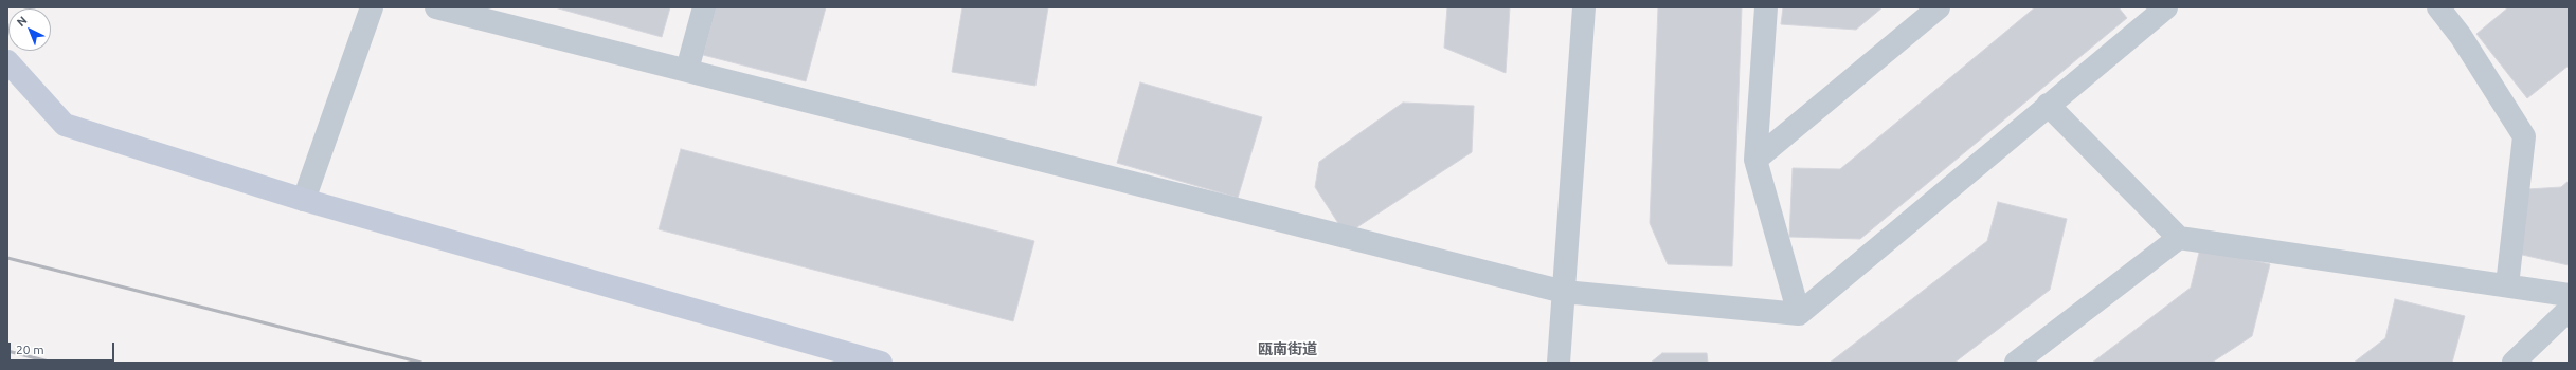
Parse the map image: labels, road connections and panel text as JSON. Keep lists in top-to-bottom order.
{
  "districts": ["瓯南街道"],
  "scale_bar": "20 m",
  "north": "top left"
}
